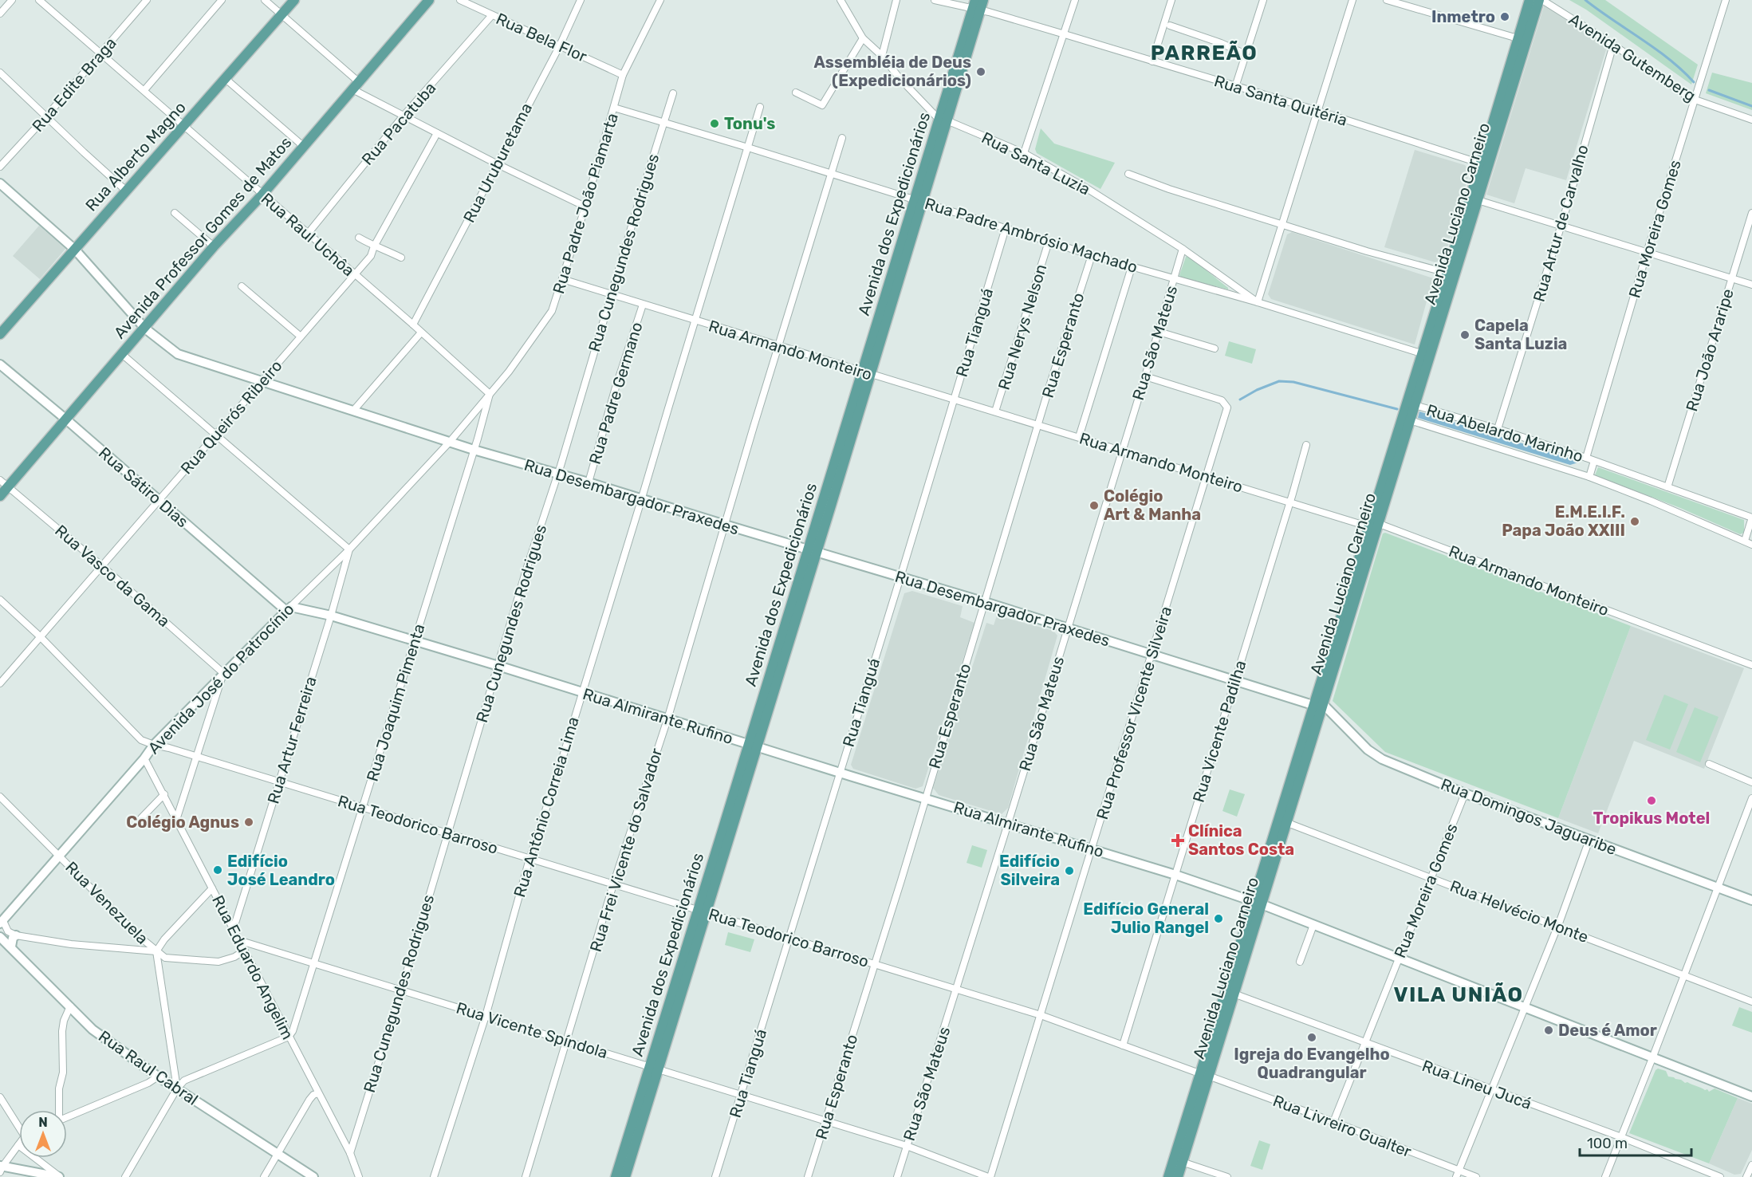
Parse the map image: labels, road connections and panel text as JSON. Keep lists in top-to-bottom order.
{
  "streets": {
    "main road": [
      "Rua Alberto Magno",
      "Avenida dos Expedicionários",
      "Avenida Luciano Carneiro",
      "Avenida Professor Gomes de Matos"
    ],
    "street": [
      "Rua Bela Flor",
      "Avenida Gutemberg",
      "Rua Edite Braga",
      "Rua Santa Quitéria",
      "Rua Pacatuba",
      "Rua Uruburetama",
      "Rua Santa Luzia",
      "Rua Padre João Piamarta",
      "Rua Artur de Carvalho",
      "Rua Moreira Gomes",
      "Rua Raul Uchôa",
      "Rua Padre Ambrósio Machado",
      "Rua Cunegundes Rodrigues",
      "Rua Nerys Nelson",
      "Rua Tianguá",
      "Rua São Mateus",
      "Rua Esperanto",
      "Rua Armando Monteiro",
      "Rua João Araripe",
      "Rua Padre Germano",
      "Rua Queirós Ribeiro",
      "Rua Abelardo Marinho",
      "Rua Sátiro Dias",
      "Rua Desembargador Praxedes",
      "Rua Vasco da Gama",
      "Avenida José do Patrocínio",
      "Rua Joaquim Pimenta",
      "Rua Professor Vicente Silveira",
      "Rua Almirante Rufino",
      "Rua Vicente Padilha",
      "Rua Artur Ferreira",
      "Rua Antônio Correia Lima",
      "Rua Domingos Jaguaribe",
      "Rua Teodorico Barroso",
      "Rua Frei Vicente do Salvador",
      "Rua Venezuela",
      "Rua Helvécio Monte",
      "Rua Eduardo Angelim",
      "Rua Vicente Spíndola",
      "Rua Raul Cabral",
      "Rua Lineu Jucá",
      "Rua Livreiro Gualter"
    ]
  },
  "crossings": [
    ["Rua Bela Flor", "Rua Pacatuba"],
    ["Rua Bela Flor", "Rua Uruburetama"],
    ["Rua Bela Flor", "Rua Padre João Piamarta"],
    ["Avenida Gutemberg", "Avenida Luciano Carneiro"],
    ["Avenida Gutemberg", "Rua Artur de Carvalho"],
    ["Avenida Gutemberg", "Rua Moreira Gomes"],
    ["Rua Edite Braga", "Rua Raul Uchôa"],
    ["Rua Santa Quitéria", "Avenida dos Expedicionários"],
    ["Rua Santa Quitéria", "Avenida Luciano Carneiro"],
    ["Rua Pacatuba", "Rua Raul Uchôa"],
    ["Rua Alberto Magno", "Rua Raul Uchôa"],
    ["Rua Alberto Magno", "Rua Desembargador Praxedes"],
    ["Rua Uruburetama", "Rua Raul Uchôa"],
    ["Rua Santa Luzia", "Avenida dos Expedicionários"],
    ["Rua Santa Luzia", "Rua Padre Ambrósio Machado"],
    ["Rua Santa Luzia", "Rua São Mateus"],
    ["Rua Padre João Piamarta", "Rua Raul Uchôa"],
    ["Rua Padre João Piamarta", "Rua Padre Ambrósio Machado"],
    ["Rua Padre João Piamarta", "Rua Armando Monteiro"],
    ["Rua Padre João Piamarta", "Rua Desembargador Praxedes"],
    ["Rua Padre João Piamarta", "Avenida José do Patrocínio"],
    ["Rua Padre João Piamarta", "Rua Joaquim Pimenta"],
    ["Avenida dos Expedicionários", "Rua Padre Ambrósio Machado"],
    ["Avenida dos Expedicionários", "Rua Armando Monteiro"],
    ["Avenida dos Expedicionários", "Rua Desembargador Praxedes"],
    ["Avenida dos Expedicionários", "Rua Almirante Rufino"],
    ["Avenida dos Expedicionários", "Rua Teodorico Barroso"],
    ["Avenida dos Expedicionários", "Rua Vicente Spíndola"],
    ["Avenida Luciano Carneiro", "Rua Padre Ambrósio Machado"],
    ["Avenida Luciano Carneiro", "Rua Armando Monteiro"],
    ["Avenida Luciano Carneiro", "Rua Abelardo Marinho"],
    ["Avenida Luciano Carneiro", "Rua Desembargador Praxedes"],
    ["Avenida Luciano Carneiro", "Rua Almirante Rufino"],
    ["Avenida Luciano Carneiro", "Rua Domingos Jaguaribe"],
    ["Avenida Luciano Carneiro", "Rua Teodorico Barroso"],
    ["Avenida Luciano Carneiro", "Rua Helvécio Monte"],
    ["Avenida Luciano Carneiro", "Rua Lineu Jucá"],
    ["Avenida Luciano Carneiro", "Rua Livreiro Gualter"],
    ["Rua Artur de Carvalho", "Rua Abelardo Marinho"],
    ["Rua Moreira Gomes", "Rua Abelardo Marinho"],
    ["Rua Moreira Gomes", "Rua Almirante Rufino"],
    ["Rua Moreira Gomes", "Rua Domingos Jaguaribe"],
    ["Rua Moreira Gomes", "Rua Helvécio Monte"],
    ["Rua Moreira Gomes", "Rua Lineu Jucá"],
    ["Rua Moreira Gomes", "Rua Livreiro Gualter"],
    ["Rua Raul Uchôa", "Avenida Professor Gomes de Matos"],
    ["Rua Raul Uchôa", "Rua Queirós Ribeiro"],
    ["Rua Padre Ambrósio Machado", "Rua Cunegundes Rodrigues"],
    ["Rua Padre Ambrósio Machado", "Rua Nerys Nelson"],
    ["Rua Padre Ambrósio Machado", "Rua Tianguá"],
    ["Rua Padre Ambrósio Machado", "Rua São Mateus"],
    ["Rua Padre Ambrósio Machado", "Rua Esperanto"],
    ["Rua Padre Ambrósio Machado", "Rua Antônio Correia Lima"],
    ["Rua Padre Ambrósio Machado", "Rua Frei Vicente do Salvador"],
    ["Avenida Professor Gomes de Matos", "Rua Sátiro Dias"],
    ["Avenida Professor Gomes de Matos", "Rua Desembargador Praxedes"],
    ["Avenida Professor Gomes de Matos", "Rua Vasco da Gama"],
    ["Rua Cunegundes Rodrigues", "Rua Armando Monteiro"],
    ["Rua Cunegundes Rodrigues", "Rua Desembargador Praxedes"],
    ["Rua Cunegundes Rodrigues", "Rua Almirante Rufino"],
    ["Rua Cunegundes Rodrigues", "Rua Teodorico Barroso"],
    ["Rua Cunegundes Rodrigues", "Rua Eduardo Angelim"],
    ["Rua Cunegundes Rodrigues", "Rua Vicente Spíndola"],
    ["Rua Nerys Nelson", "Rua Armando Monteiro"],
    ["Rua Tianguá", "Rua Armando Monteiro"],
    ["Rua Tianguá", "Rua Desembargador Praxedes"],
    ["Rua Tianguá", "Rua Almirante Rufino"],
    ["Rua Tianguá", "Rua Teodorico Barroso"],
    ["Rua Tianguá", "Rua Vicente Spíndola"],
    ["Rua São Mateus", "Rua Armando Monteiro"],
    ["Rua São Mateus", "Rua Desembargador Praxedes"],
    ["Rua São Mateus", "Rua Professor Vicente Silveira"],
    ["Rua São Mateus", "Rua Almirante Rufino"],
    ["Rua São Mateus", "Rua Teodorico Barroso"],
    ["Rua São Mateus", "Rua Vicente Spíndola"],
    ["Rua Esperanto", "Rua Armando Monteiro"],
    ["Rua Esperanto", "Rua Desembargador Praxedes"],
    ["Rua Esperanto", "Rua Almirante Rufino"],
    ["Rua Esperanto", "Rua Teodorico Barroso"],
    ["Rua Esperanto", "Rua Vicente Spíndola"],
    ["Rua Armando Monteiro", "Rua Padre Germano"],
    ["Rua Armando Monteiro", "Rua Professor Vicente Silveira"],
    ["Rua Armando Monteiro", "Rua Vicente Padilha"],
    ["Rua Armando Monteiro", "Rua Antônio Correia Lima"],
    ["Rua Armando Monteiro", "Rua Frei Vicente do Salvador"],
    ["Rua João Araripe", "Rua Abelardo Marinho"],
    ["Rua Padre Germano", "Rua Desembargador Praxedes"],
    ["Rua Queirós Ribeiro", "Rua Sátiro Dias"],
    ["Rua Queirós Ribeiro", "Rua Desembargador Praxedes"],
    ["Rua Queirós Ribeiro", "Rua Vasco da Gama"],
    ["Rua Sátiro Dias", "Avenida José do Patrocínio"],
    ["Rua Sátiro Dias", "Rua Almirante Rufino"],
    ["Rua Desembargador Praxedes", "Avenida José do Patrocínio"],
    ["Rua Desembargador Praxedes", "Rua Joaquim Pimenta"],
    ["Rua Desembargador Praxedes", "Rua Professor Vicente Silveira"],
    ["Rua Desembargador Praxedes", "Rua Vicente Padilha"],
    ["Rua Desembargador Praxedes", "Rua Antônio Correia Lima"],
    ["Rua Desembargador Praxedes", "Rua Domingos Jaguaribe"],
    ["Rua Desembargador Praxedes", "Rua Frei Vicente do Salvador"],
    ["Rua Vasco da Gama", "Avenida José do Patrocínio"],
    ["Avenida José do Patrocínio", "Rua Almirante Rufino"],
    ["Avenida José do Patrocínio", "Rua Artur Ferreira"],
    ["Avenida José do Patrocínio", "Rua Teodorico Barroso"],
    ["Avenida José do Patrocínio", "Rua Venezuela"],
    ["Avenida José do Patrocínio", "Rua Eduardo Angelim"],
    ["Rua Joaquim Pimenta", "Rua Almirante Rufino"],
    ["Rua Joaquim Pimenta", "Rua Teodorico Barroso"],
    ["Rua Joaquim Pimenta", "Rua Eduardo Angelim"],
    ["Rua Joaquim Pimenta", "Rua Vicente Spíndola"],
    ["Rua Professor Vicente Silveira", "Rua Almirante Rufino"],
    ["Rua Professor Vicente Silveira", "Rua Teodorico Barroso"],
    ["Rua Professor Vicente Silveira", "Rua Vicente Spíndola"],
    ["Rua Almirante Rufino", "Rua Vicente Padilha"],
    ["Rua Almirante Rufino", "Rua Artur Ferreira"],
    ["Rua Almirante Rufino", "Rua Antônio Correia Lima"],
    ["Rua Almirante Rufino", "Rua Frei Vicente do Salvador"],
    ["Rua Vicente Padilha", "Rua Teodorico Barroso"],
    ["Rua Artur Ferreira", "Rua Teodorico Barroso"],
    ["Rua Artur Ferreira", "Rua Eduardo Angelim"],
    ["Rua Antônio Correia Lima", "Rua Teodorico Barroso"],
    ["Rua Antônio Correia Lima", "Rua Vicente Spíndola"],
    ["Rua Teodorico Barroso", "Rua Frei Vicente do Salvador"],
    ["Rua Teodorico Barroso", "Rua Livreiro Gualter"],
    ["Rua Frei Vicente do Salvador", "Rua Vicente Spíndola"],
    ["Rua Venezuela", "Rua Raul Cabral"],
    ["Rua Eduardo Angelim", "Rua Vicente Spíndola"]
  ],
  "districts": ["PARREÃO", "VILA UNIÃO"],
  "places": {
    "other": [
      "Inmetro",
      "Assembléia de Deus (Expedicionários)",
      "Tonu's",
      "Capela Santa Luzia",
      "Colégio Art & Manha",
      "E.M.E.I.F. Papa João XXIII",
      "Tropikus Motel",
      "Colégio Agnus",
      "Edifício José Leandro",
      "Edifício Silveira",
      "Edifício General Julio Rangel",
      "Deus é Amor",
      "Igreja do Evangelho Quadrangular"
    ],
    "health": ["Clínica Santos Costa"]
  },
  "scale_bar": "100 m",
  "north": "top"
}
